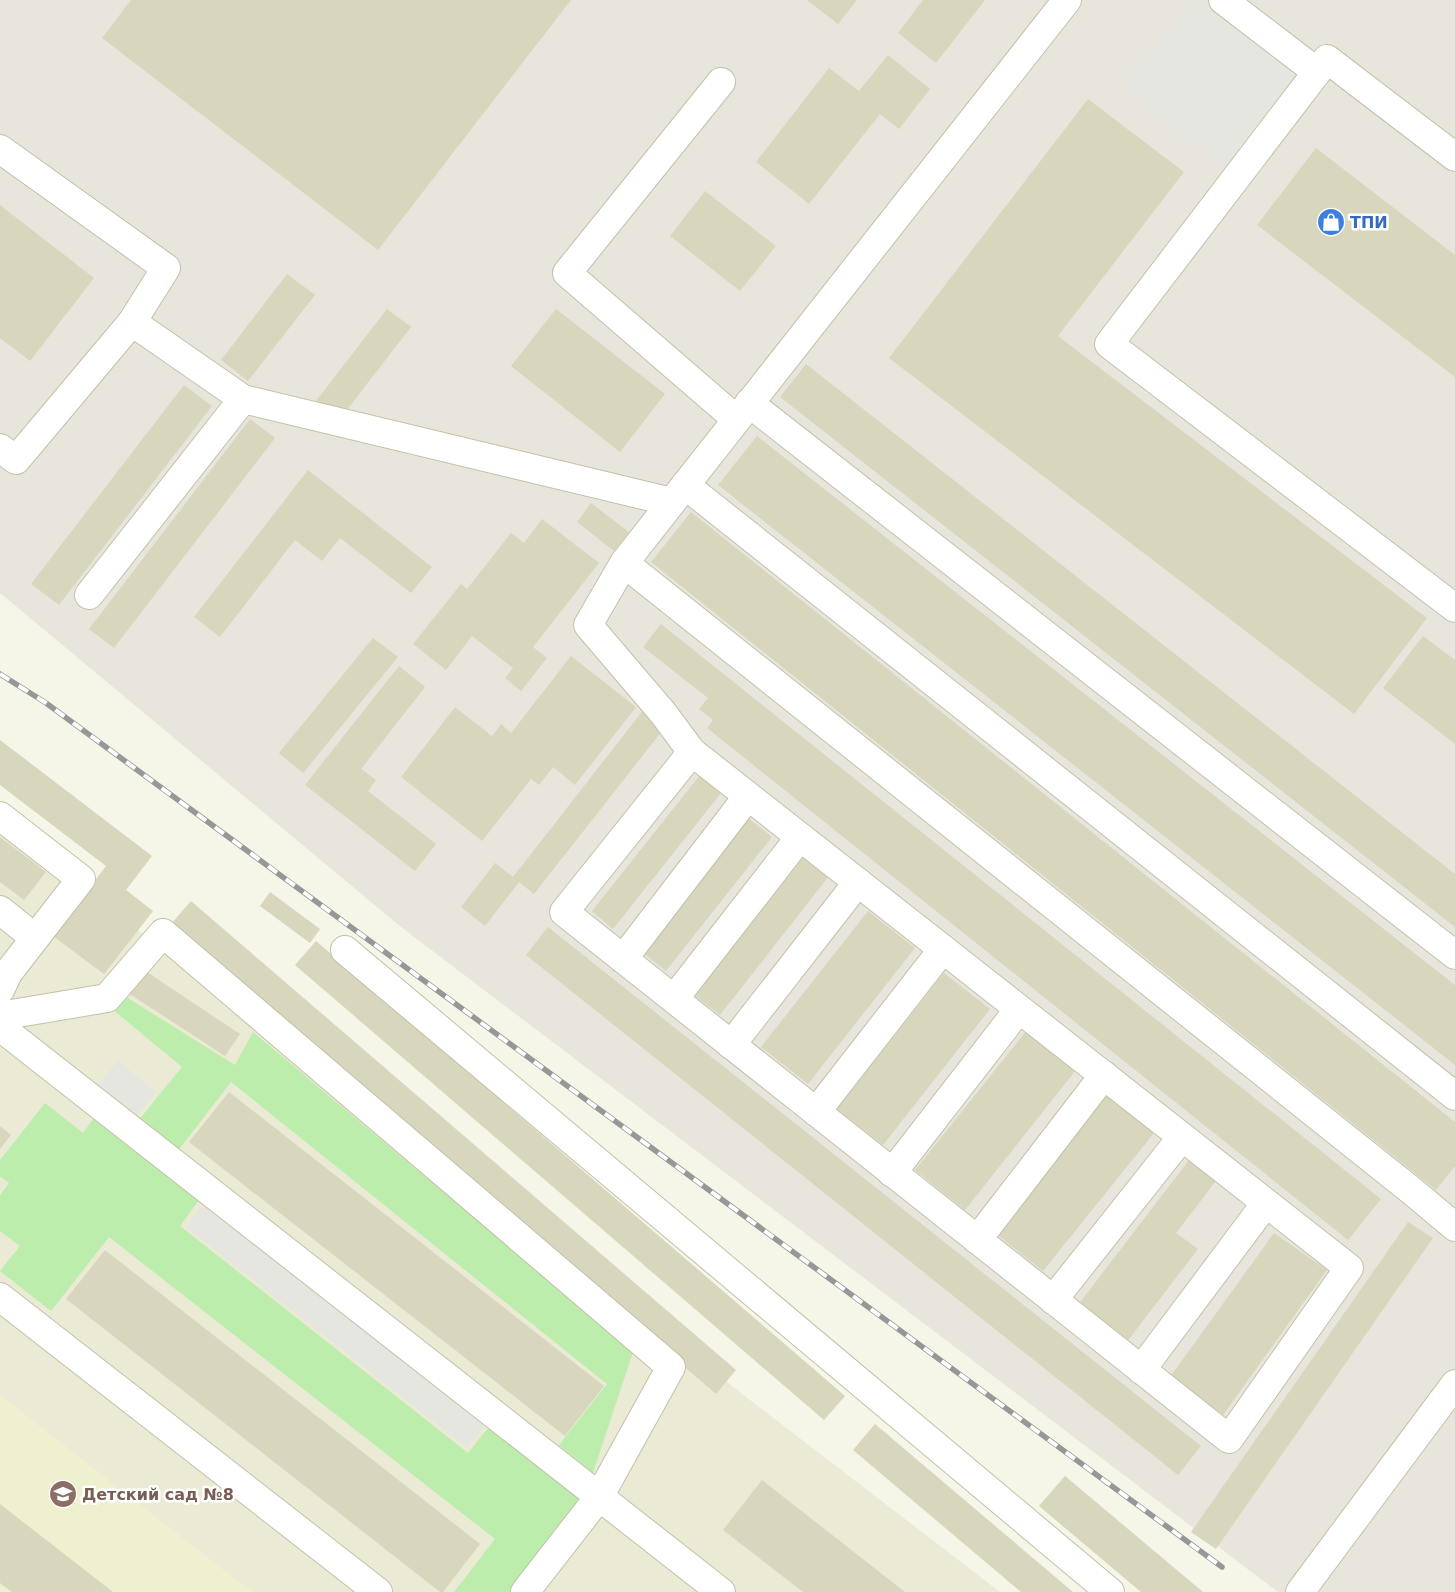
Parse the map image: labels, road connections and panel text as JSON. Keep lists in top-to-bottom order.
{
  "places": {
    "shop": ["ТПИ"],
    "school or university": ["Детский сад №8"]
  }
}
